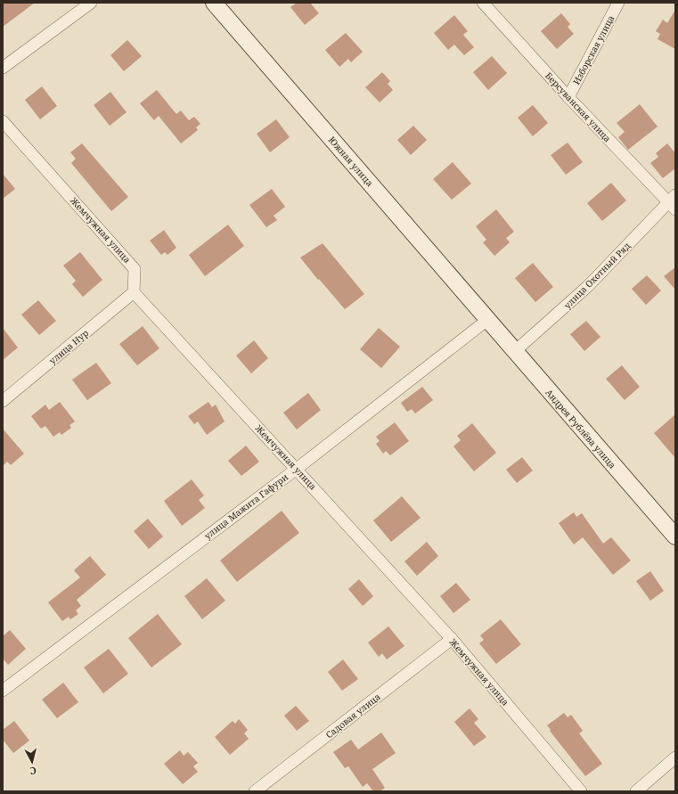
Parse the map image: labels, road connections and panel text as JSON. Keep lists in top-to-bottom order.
{
  "streets": {
    "street": [
      "Изборская улица",
      "Берсуванская улица",
      "Южная улица",
      "Жемчужная улица",
      "улица Охотный Ряд",
      "улица Нур",
      "Андрея Рублёва улица",
      "улица Мажита Гафури",
      "Садовая улица"
    ]
  },
  "crossings": [
    ["Изборская улица", "Берсуванская улица"],
    ["Берсуванская улица", "улица Охотный Ряд"],
    ["Южная улица", "Андрея Рублёва улица"],
    ["Южная улица", "улица Мажита Гафури"],
    ["Жемчужная улица", "улица Нур"],
    ["Жемчужная улица", "улица Мажита Гафури"],
    ["Жемчужная улица", "Садовая улица"],
    ["улица Охотный Ряд", "Андрея Рублёва улица"],
    ["Андрея Рублёва улица", "улица Мажита Гафури"]
  ],
  "north": "bottom"
}
